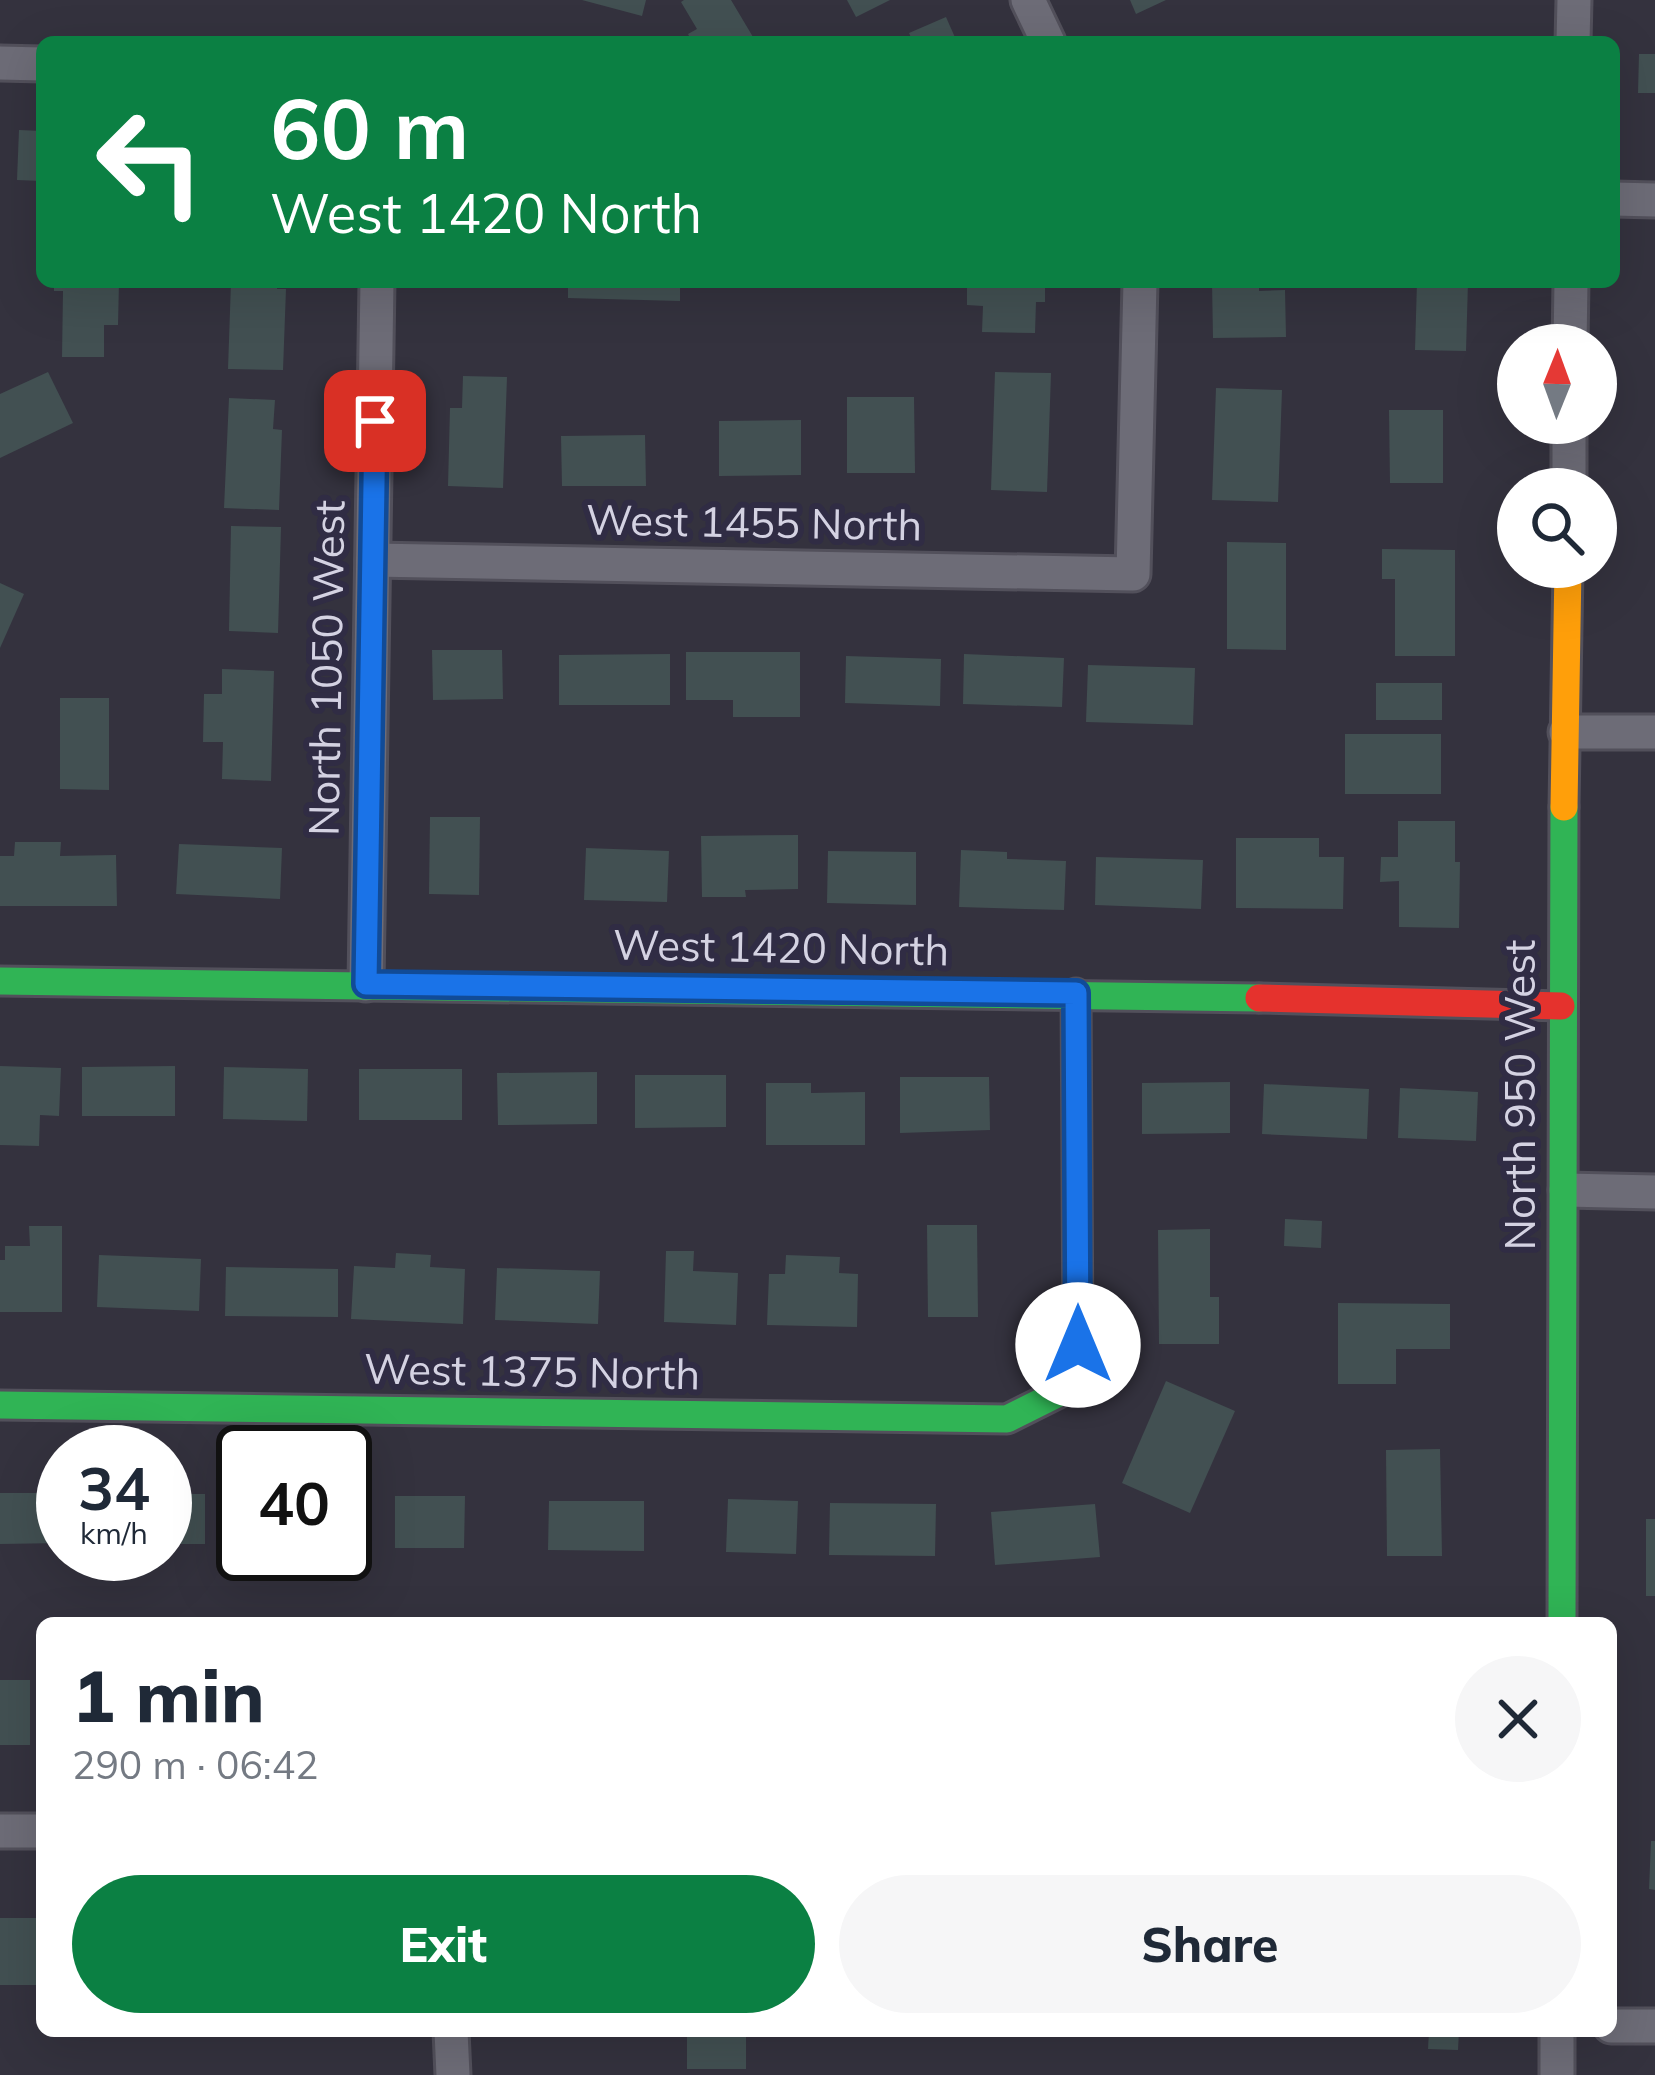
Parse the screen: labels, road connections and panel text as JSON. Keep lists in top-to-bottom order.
{
  "streets": {
    "street": [
      "West 1455 North",
      "North 1050 West",
      "West 1420 North",
      "North 950 West",
      "West 1375 North"
    ]
  },
  "crossings": [
    ["West 1455 North", "North 1050 West"],
    ["North 1050 West", "West 1420 North"],
    ["West 1420 North", "North 950 West"],
    ["West 1420 North", "West 1375 North"]
  ],
  "north": "top",
  "page": {
    "turn": ["60 m", "West 1420 North"],
    "speed": "34 km/h",
    "limit": "40",
    "heading": ["1 min", "290 m · 06:42"],
    "buttons": ["Exit", "Share"]
  }
}
